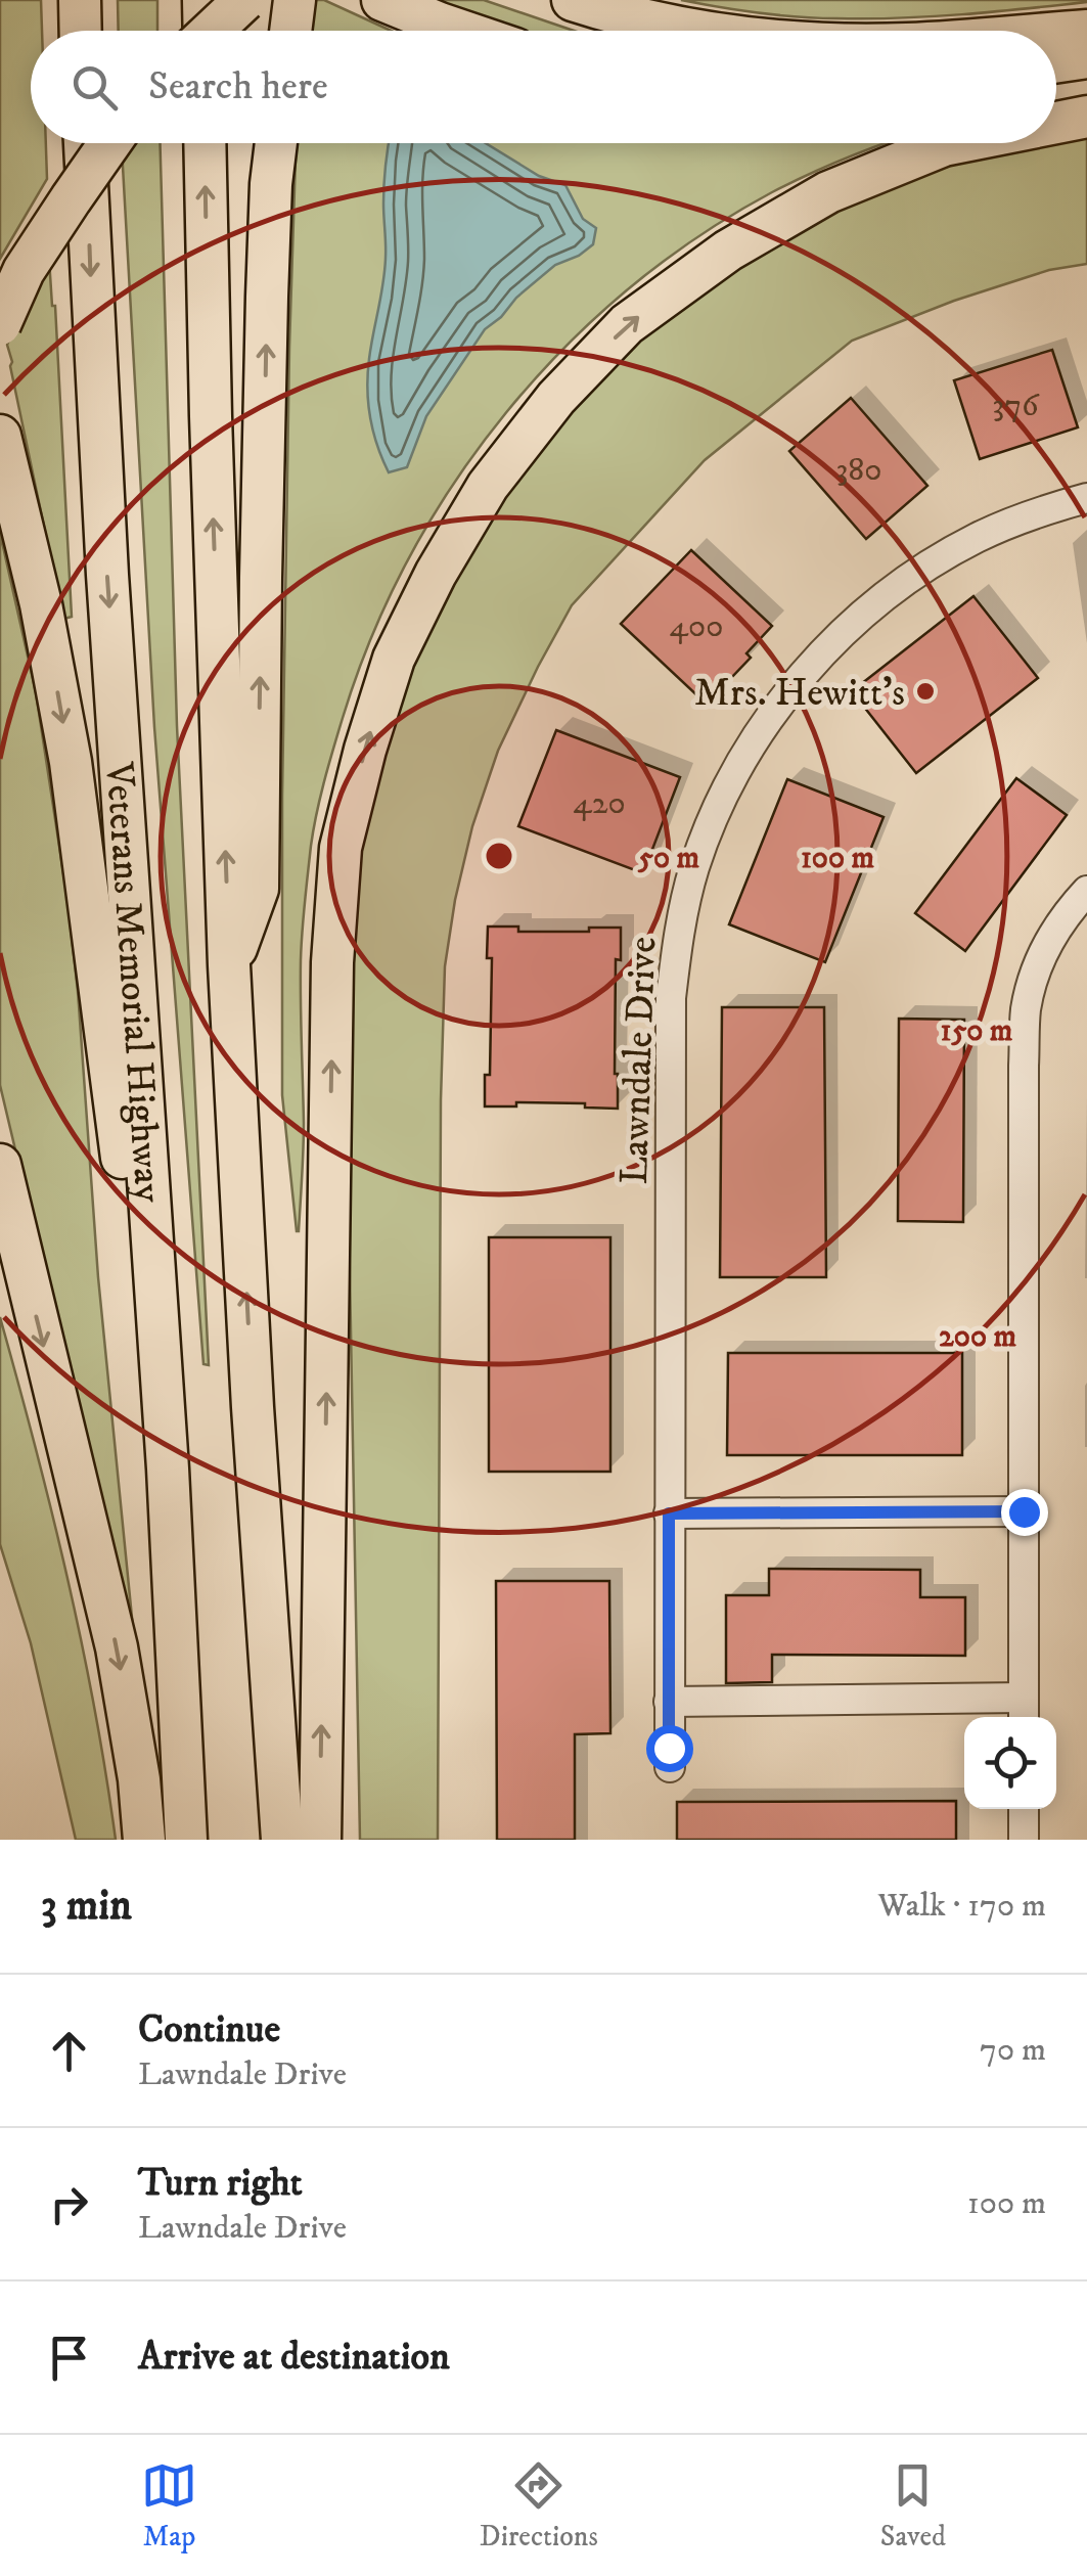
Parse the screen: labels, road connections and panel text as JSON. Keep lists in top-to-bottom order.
{
  "streets": {
    "highway": ["Veterans Memorial Highway"],
    "street": ["Lawndale Drive"]
  },
  "places": ["Mrs. Hewitt's"],
  "house_numbers": [
    "376",
    "380",
    "400",
    "420"
  ],
  "page": {
    "search": "Search here",
    "heading": ["3 min", "Walk · 170 m"],
    "list": [
      ["Continue", "Lawndale Drive", "70 m"],
      ["Turn right", "Lawndale Drive", "100 m"],
      "Arrive at destination"
    ],
    "nav": ["Map", "Directions", "Saved"]
  },
  "rings": [
    "50 m",
    "100 m",
    "150 m",
    "200 m"
  ]
}
